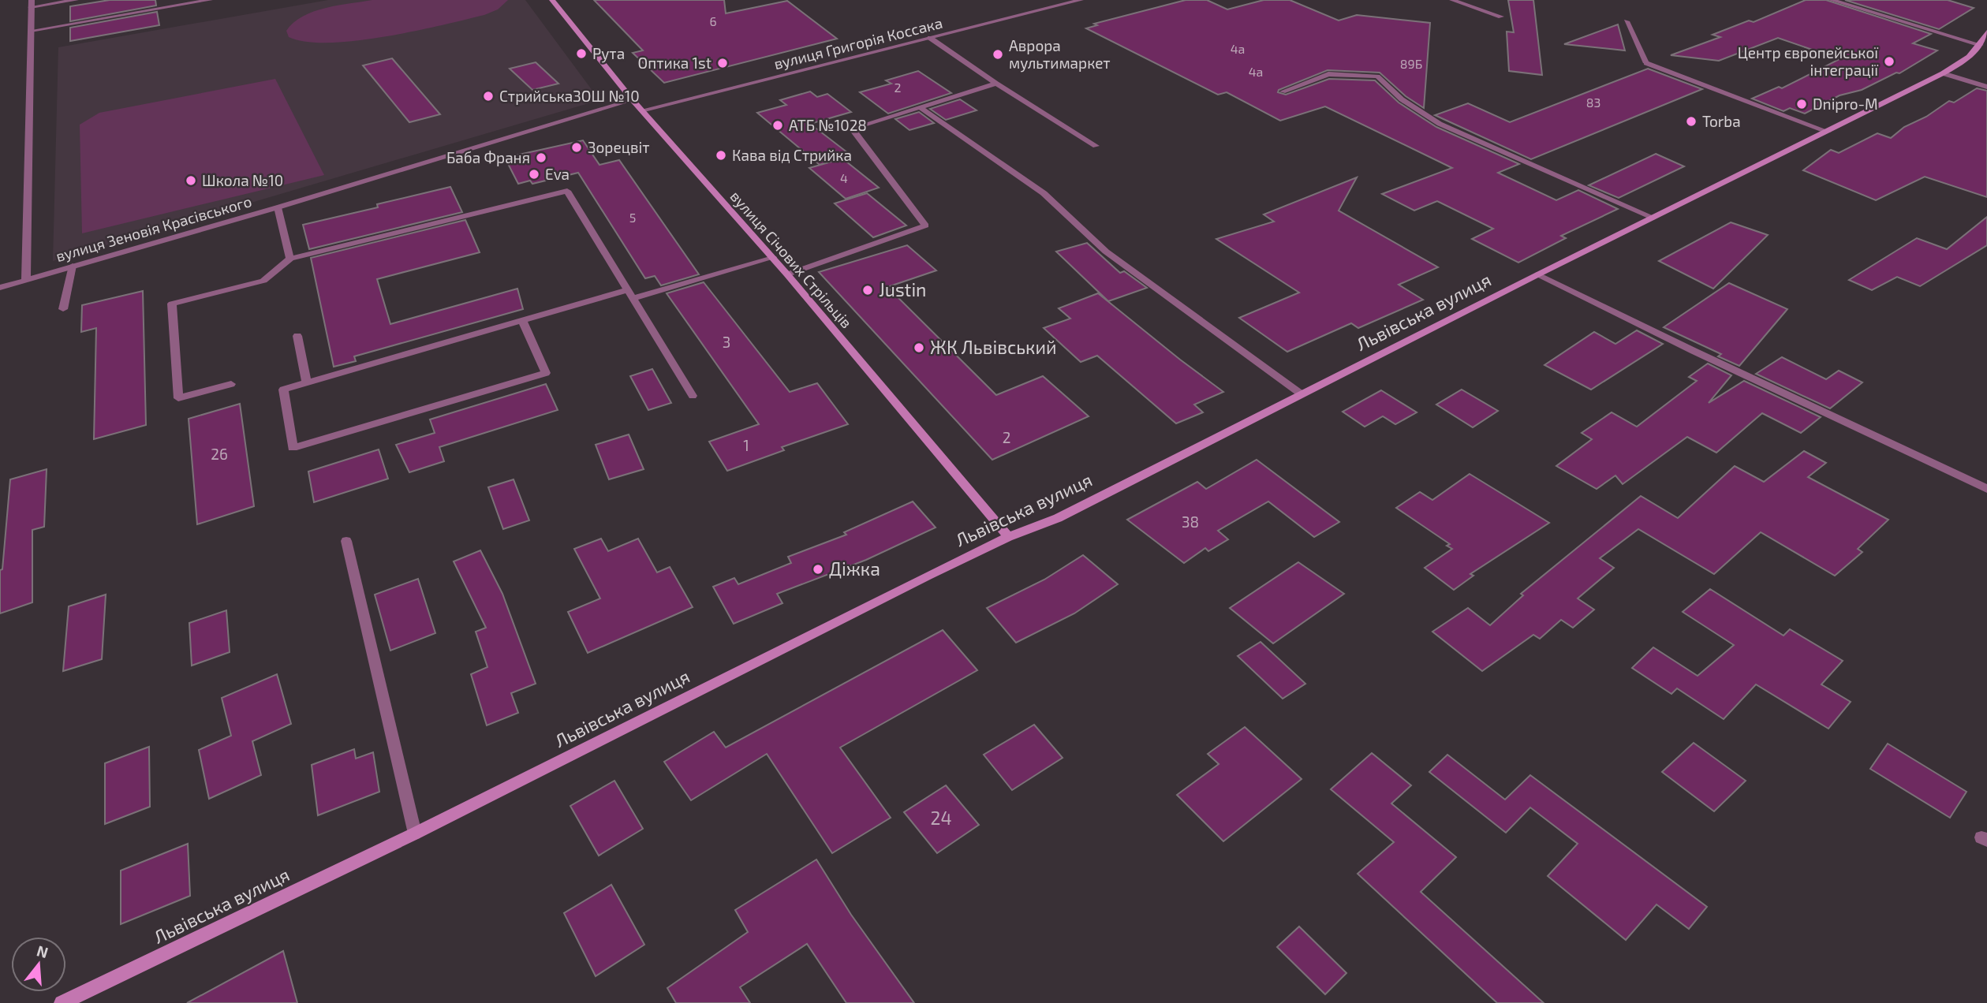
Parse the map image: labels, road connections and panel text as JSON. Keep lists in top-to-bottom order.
{
  "streets": {
    "main road": ["вулиця Січових Стрільців", "Львівська вулиця"],
    "street": ["вулиця Григорія Коссака", "вулиця Зеновія Красівського"]
  },
  "crossings": [
    ["вулиця Григорія Коссака", "вулиця Січових Стрільців"],
    ["вулиця Зеновія Красівського", "вулиця Січових Стрільців"],
    ["вулиця Січових Стрільців", "Львівська вулиця"]
  ],
  "places": [
    "Рута",
    "Аврора мультимаркет",
    "Центр європейської інтеграції",
    "Оптика 1st",
    "СтрийськаЗОШ №10",
    "Dnipro-M",
    "Torba",
    "АТБ №1028",
    "Зорецвіт",
    "Кава від Стрийка",
    "Баба Франя",
    "Eva",
    "Школа №10",
    "Justin",
    "ЖК Львівський",
    "Діжка"
  ],
  "house_numbers": [
    "6",
    "4а",
    "89Б",
    "4а",
    "2",
    "83",
    "4",
    "5",
    "3",
    "2",
    "1",
    "26",
    "38",
    "24"
  ],
  "north": "top"
}
